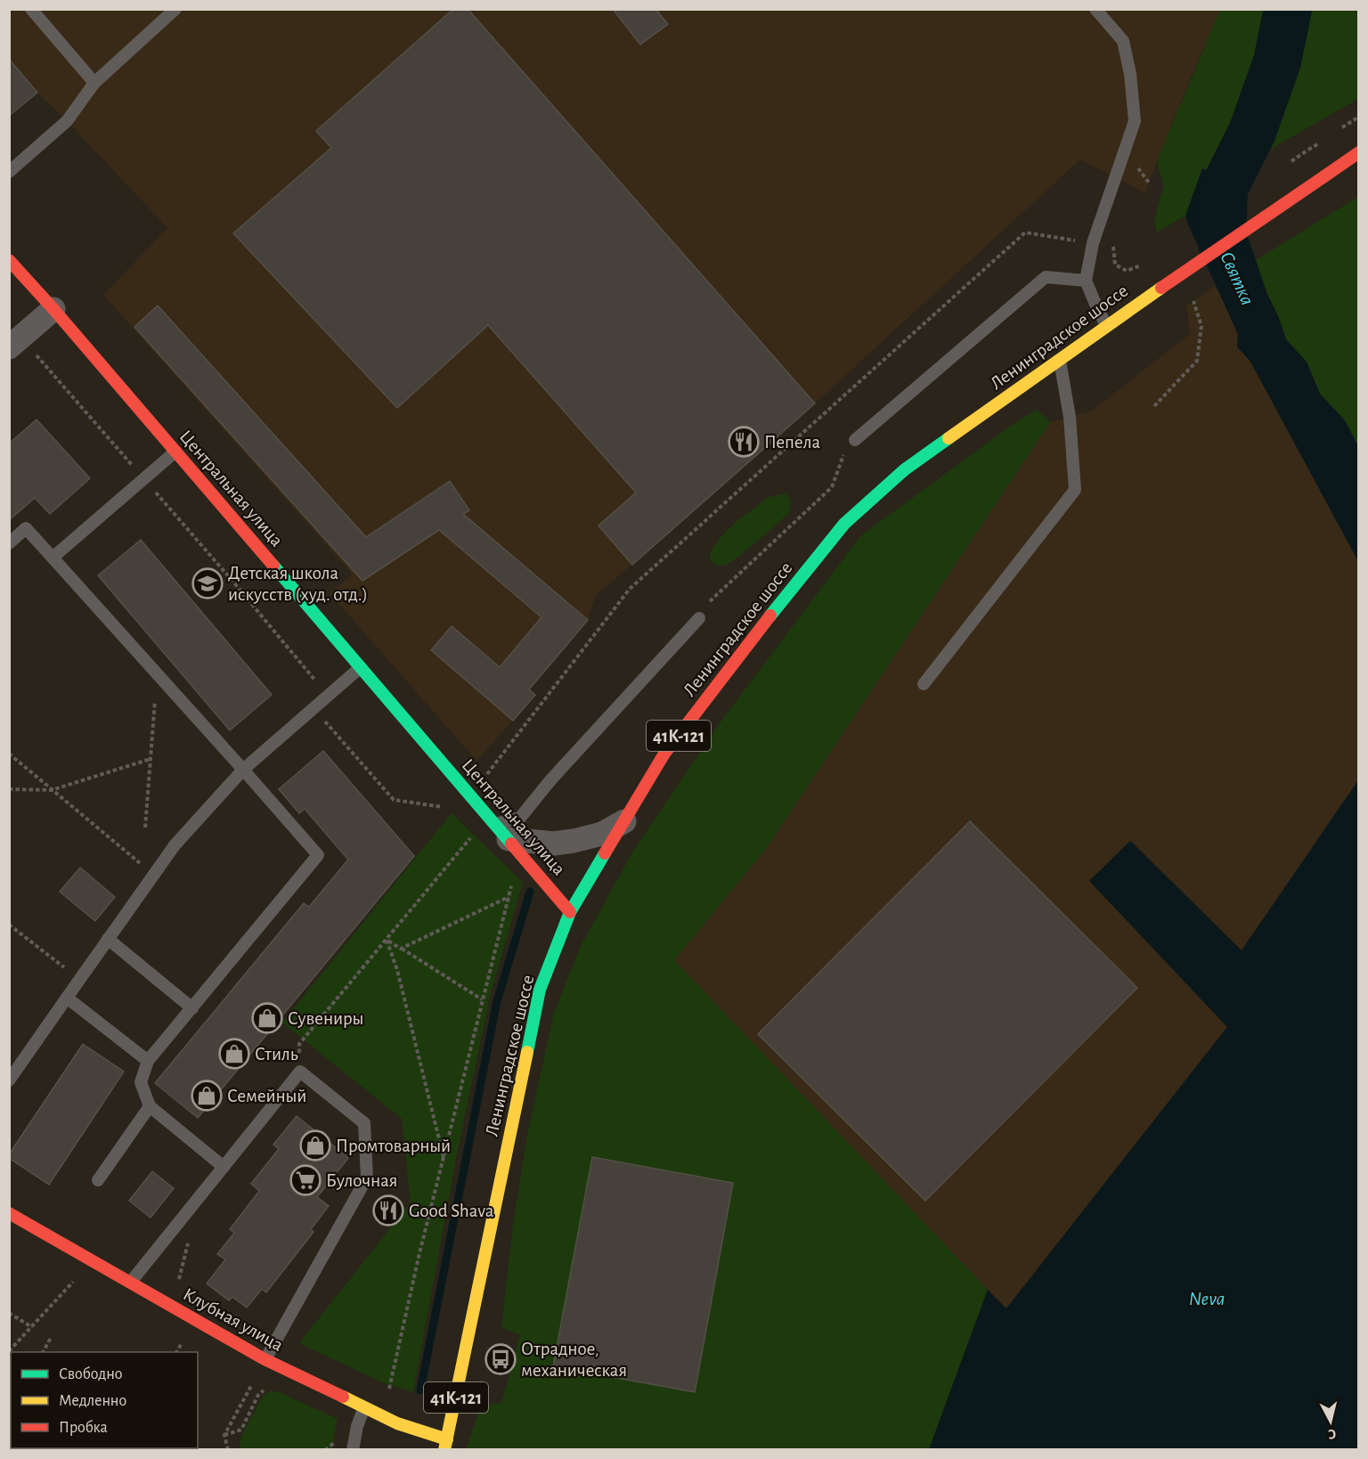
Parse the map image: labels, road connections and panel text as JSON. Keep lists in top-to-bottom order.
{
  "streets": {
    "main road": [
      "Ленинградское шоссе",
      "Центральная улица",
      "41К-121",
      "Клубная улица"
    ]
  },
  "crossings": [
    ["Ленинградское шоссе", "Центральная улица"],
    ["Ленинградское шоссе", "Клубная улица"]
  ],
  "water": ["Святка", "Neva"],
  "places": {
    "restaurant": ["Пепела", "Good Shava"],
    "school or university": ["Детская школа искусств (худ. отд.)"],
    "shop": [
      "Сувениры",
      "Стиль",
      "Семейный",
      "Промтоварный"
    ],
    "supermarket": ["Булочная"],
    "bus stop": ["Отрадное, механическая"]
  },
  "legend": ["Свободно", "Медленно", "Пробка"],
  "north": "bottom"
}
